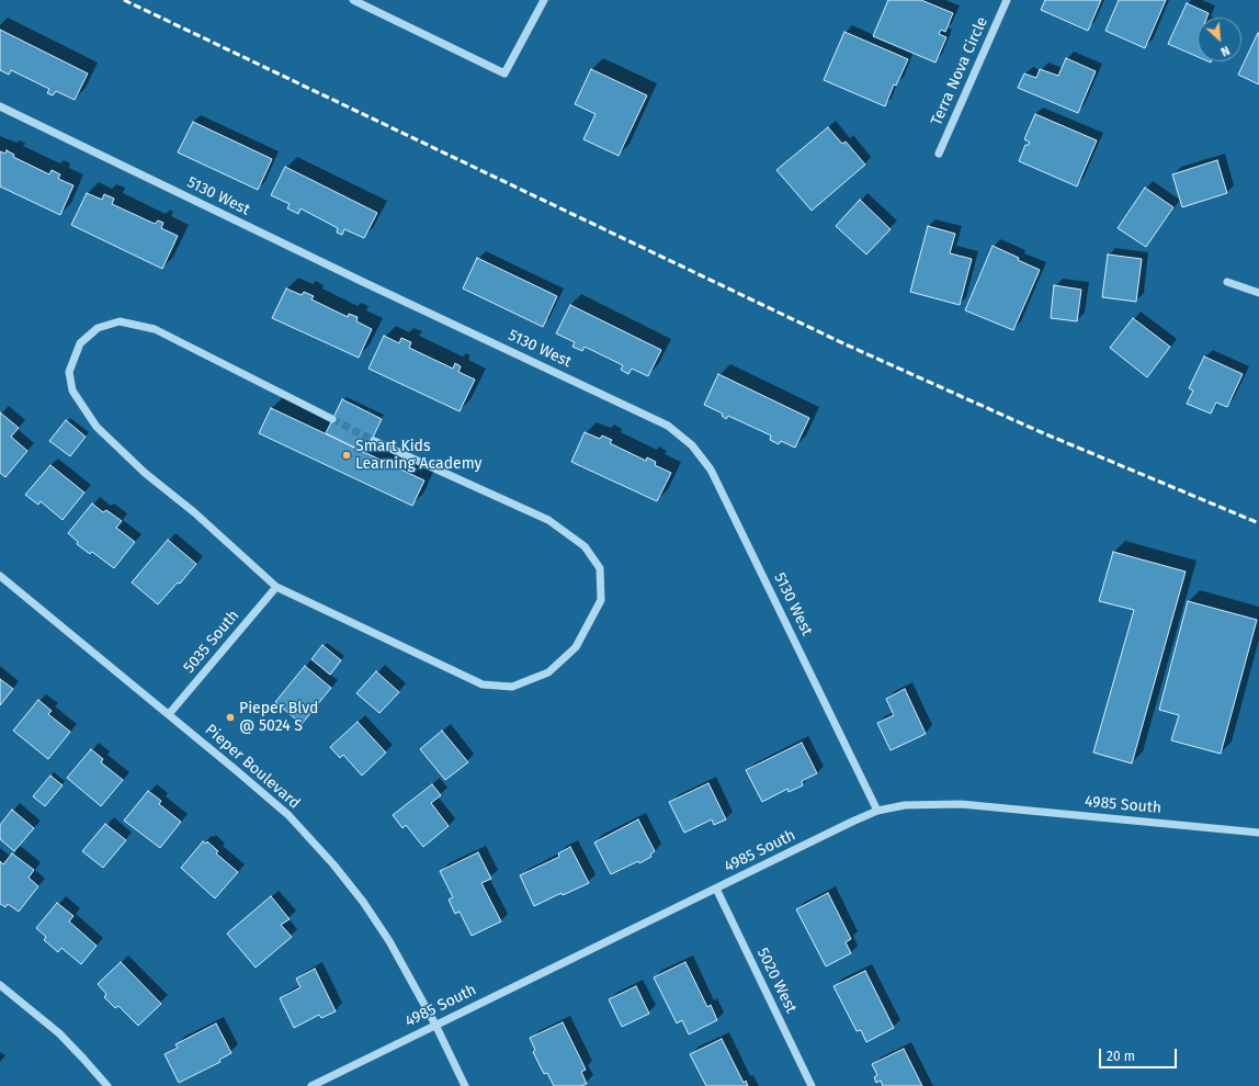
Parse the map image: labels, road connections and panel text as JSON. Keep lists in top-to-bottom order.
{
  "streets": {
    "street": [
      "Terra Nova Circle",
      "5130 West",
      "5035 South",
      "Pieper Boulevard",
      "4985 South",
      "5020 West"
    ]
  },
  "crossings": [
    ["5130 West", "4985 South"],
    ["5035 South", "Pieper Boulevard"],
    ["Pieper Boulevard", "4985 South"],
    ["4985 South", "5020 West"]
  ],
  "places": ["Smart Kids Learning Academy", "Pieper Blvd @ 5024 S"],
  "scale_bar": "20 m",
  "north": "bottom right"
}
